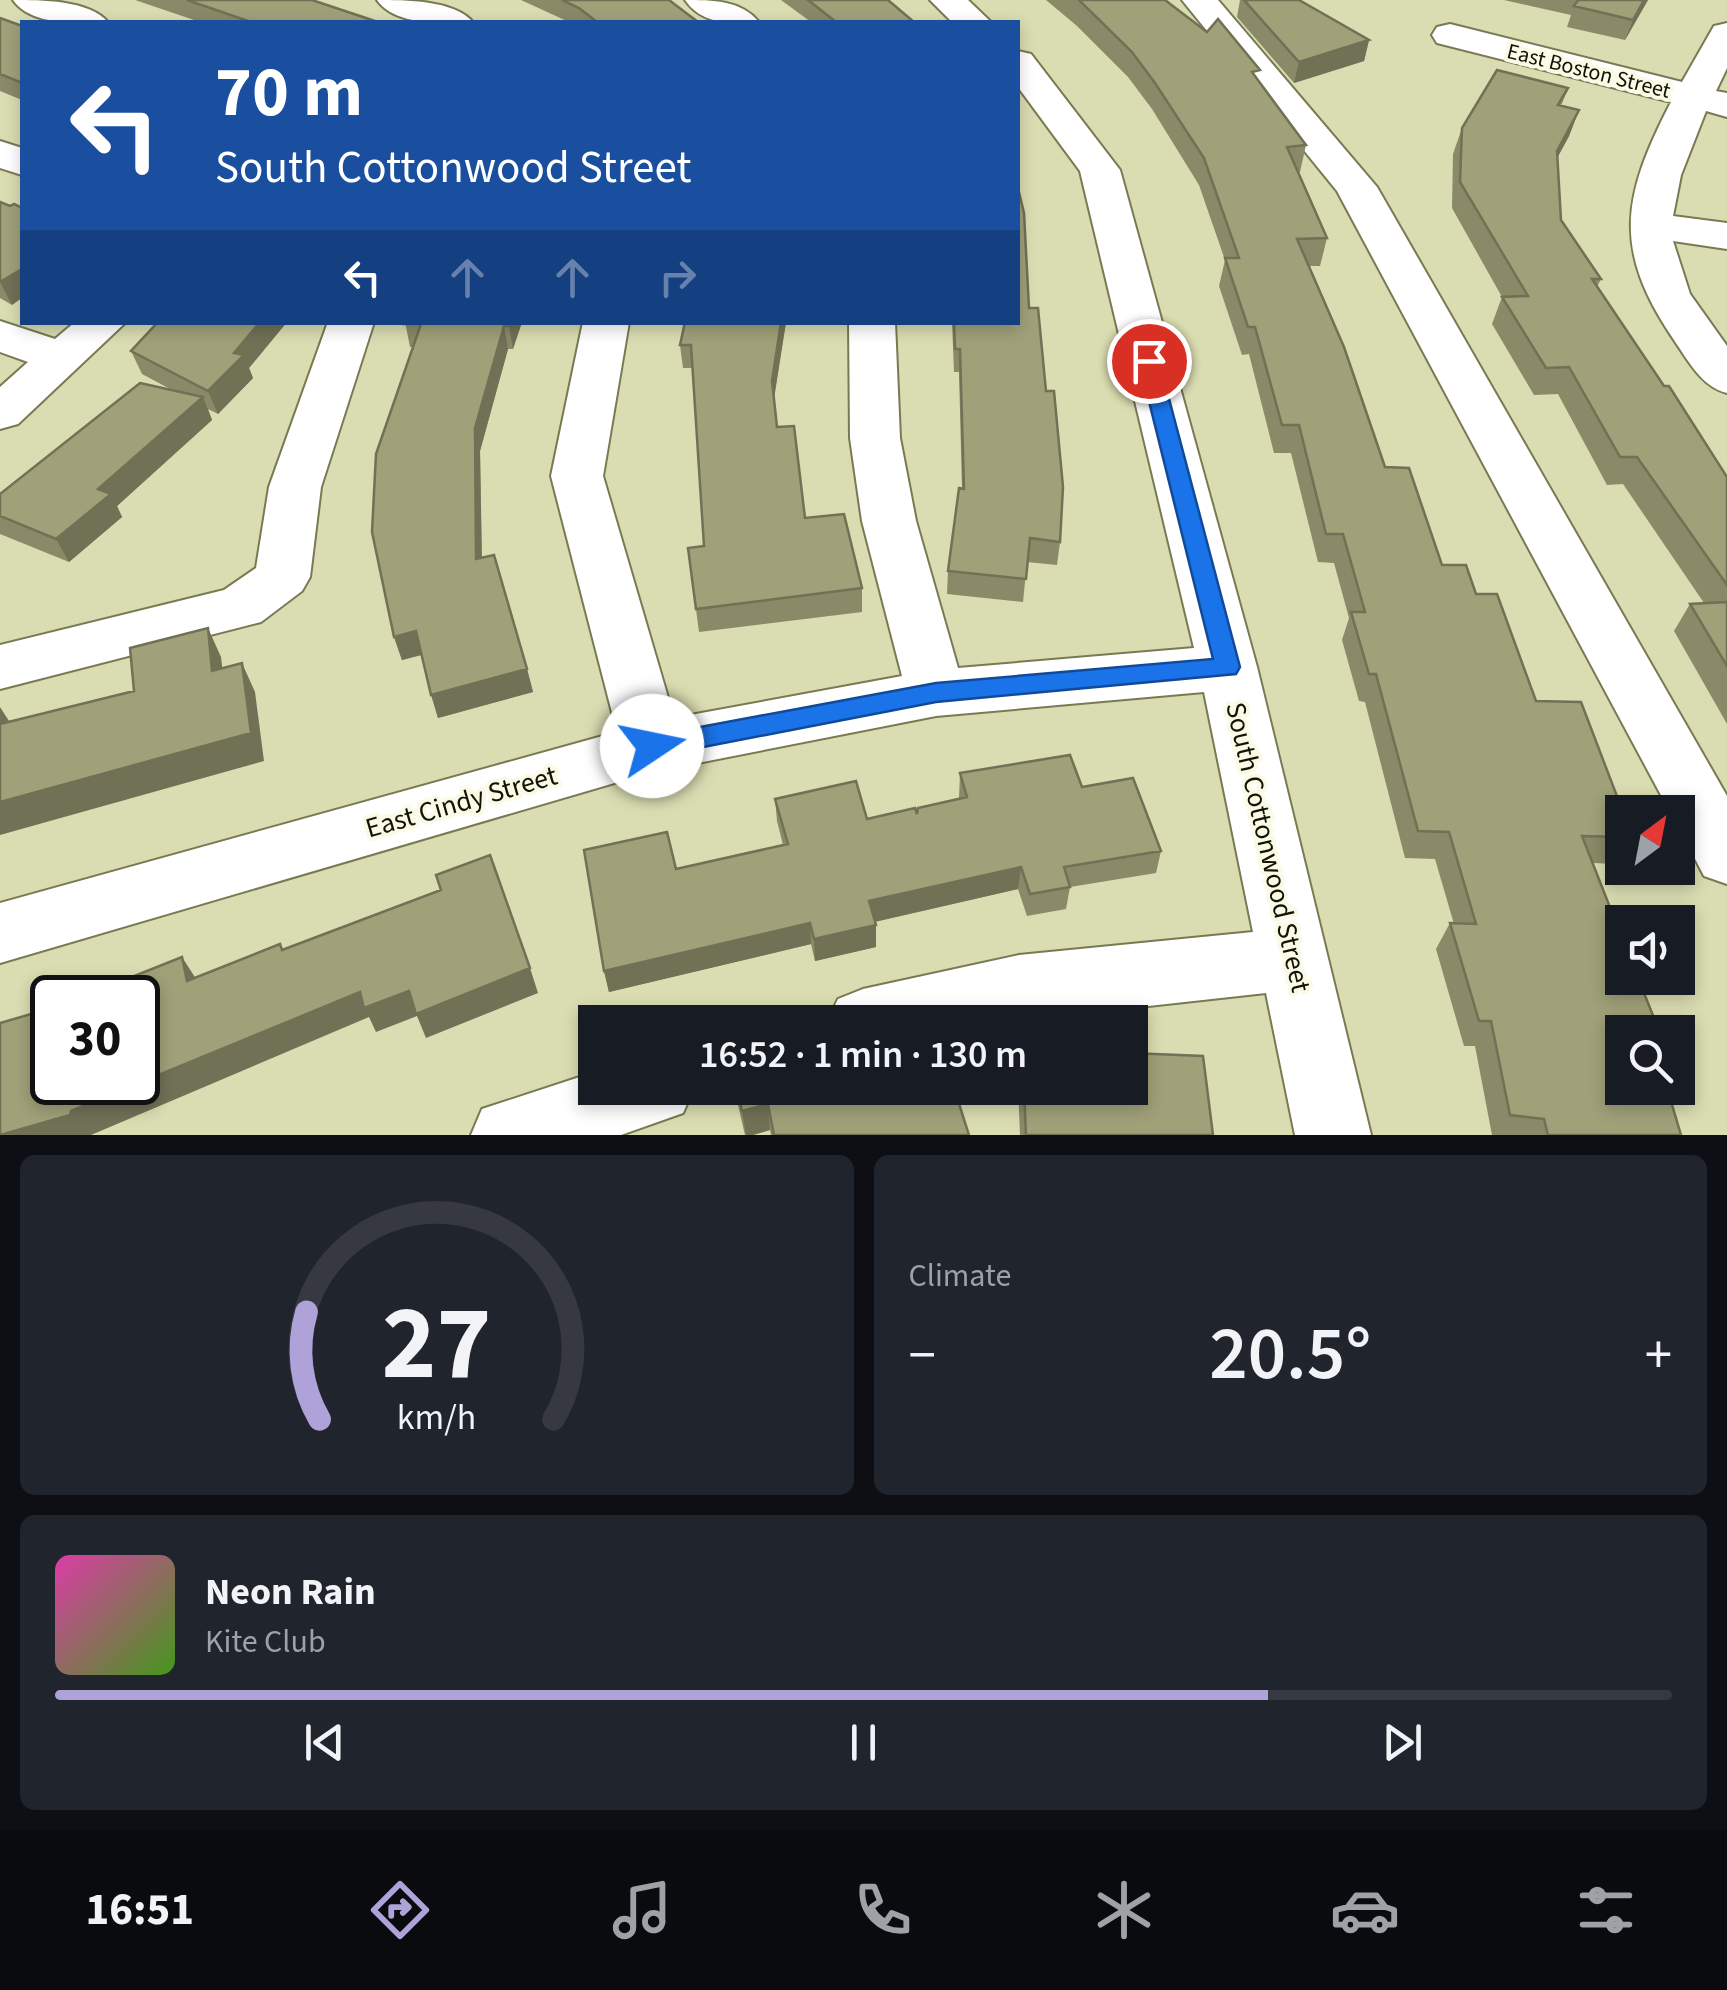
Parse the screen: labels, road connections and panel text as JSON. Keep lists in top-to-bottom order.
{
  "streets": {
    "street": ["East Boston Street", "East Cindy Street", "South Cottonwood Street"]
  },
  "crossings": [
    ["East Cindy Street", "South Cottonwood Street"]
  ],
  "north": "top right",
  "page": {
    "turn": ["70 m", "South Cottonwood Street"],
    "limit": "30",
    "trip": "16:52 · 1 min · 130 m",
    "tile": "Climate",
    "heat": ["−", "20.5°", "+"],
    "song": ["Neon Rain", "Kite Club"],
    "tabs": "16:51",
    "gauge": ["27", "km/h"]
  }
}
